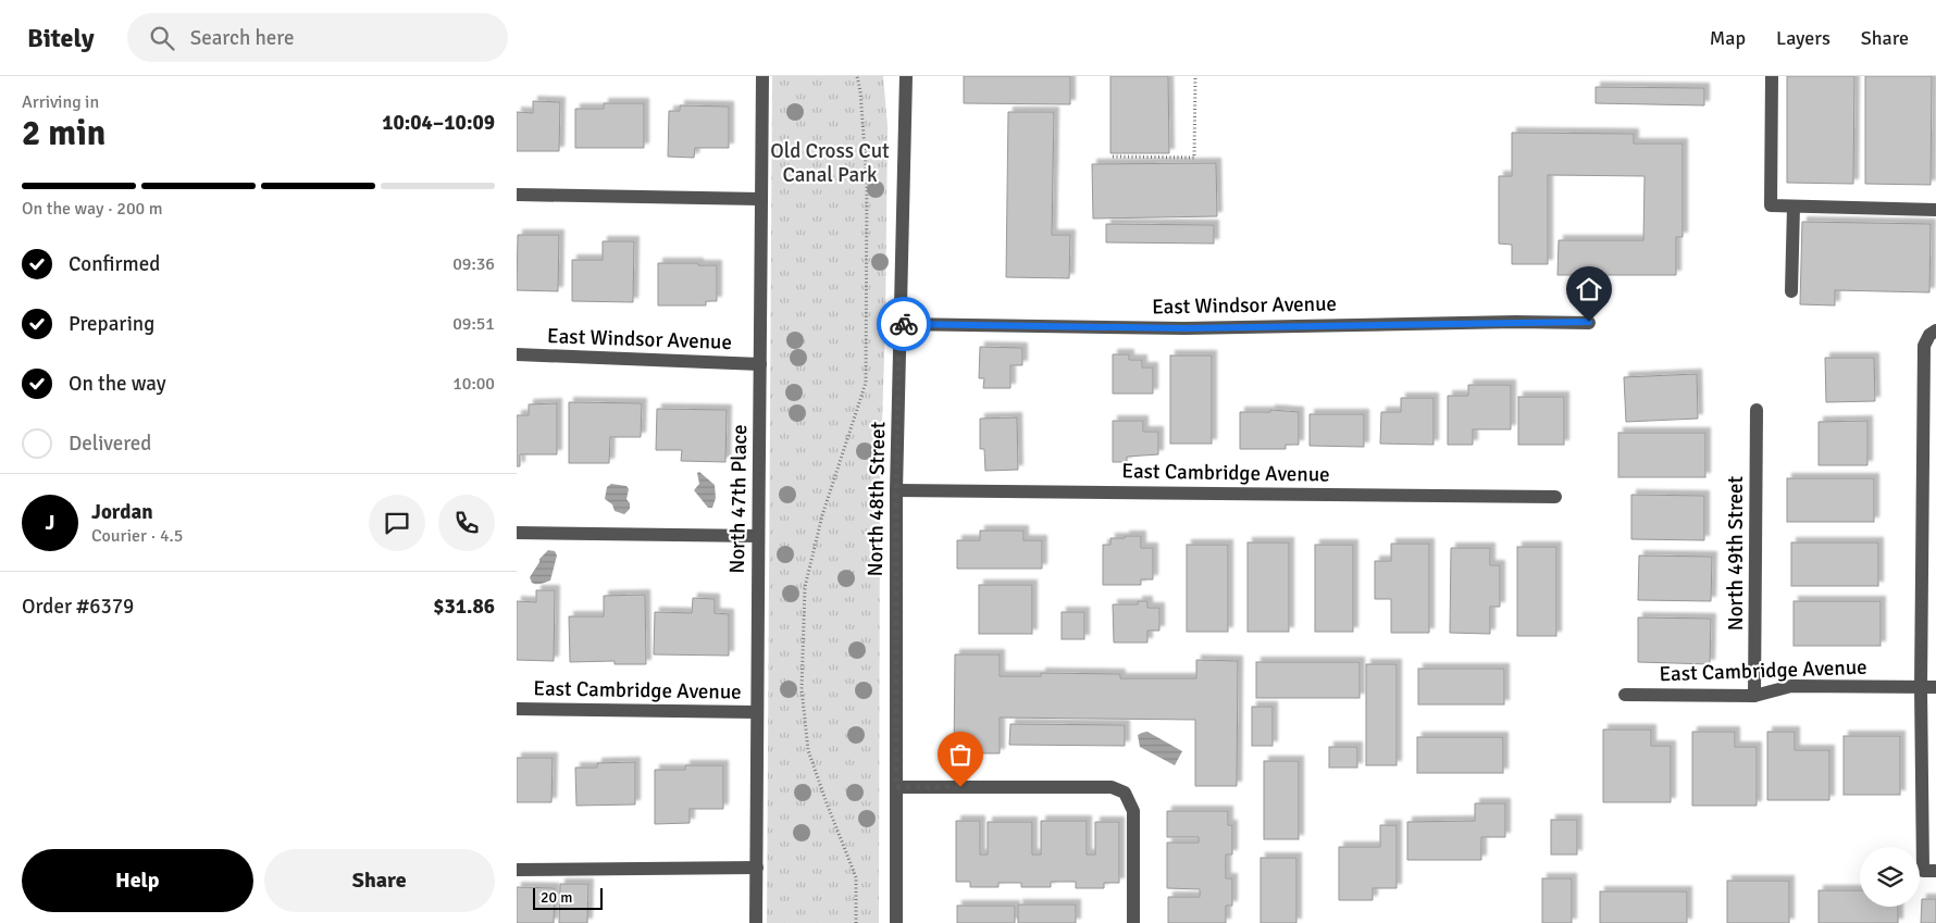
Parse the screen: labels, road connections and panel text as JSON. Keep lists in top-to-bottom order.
{
  "streets": {
    "street": [
      "East Windsor Avenue",
      "East Cambridge Avenue",
      "North 47th Place",
      "North 48th Street",
      "North 49th Street"
    ]
  },
  "crossings": [
    ["East Windsor Avenue", "North 47th Place"],
    ["East Windsor Avenue", "North 48th Street"],
    ["East Cambridge Avenue", "North 47th Place"],
    ["East Cambridge Avenue", "North 48th Street"],
    ["East Cambridge Avenue", "North 49th Street"]
  ],
  "parks": ["Old Cross Cut Canal Park"],
  "scale_bar": "20 m",
  "page": {
    "header": "Bitely",
    "search": "Search here",
    "nav": ["Map", "Layers", "Share"],
    "heading": ["2 min", "Arriving in", "10:04–10:09"],
    "panel": [
      "Jordan",
      "Courier · 4.5",
      "Order #6379",
      "$31.86"
    ],
    "bar": "On the way · 200 m",
    "list": [
      ["Confirmed", "09:36"],
      ["Preparing", "09:51"],
      ["On the way", "10:00"],
      "Delivered"
    ],
    "round": "J",
    "buttons": ["Help", "Share"],
    "scale": "20 m"
  }
}
